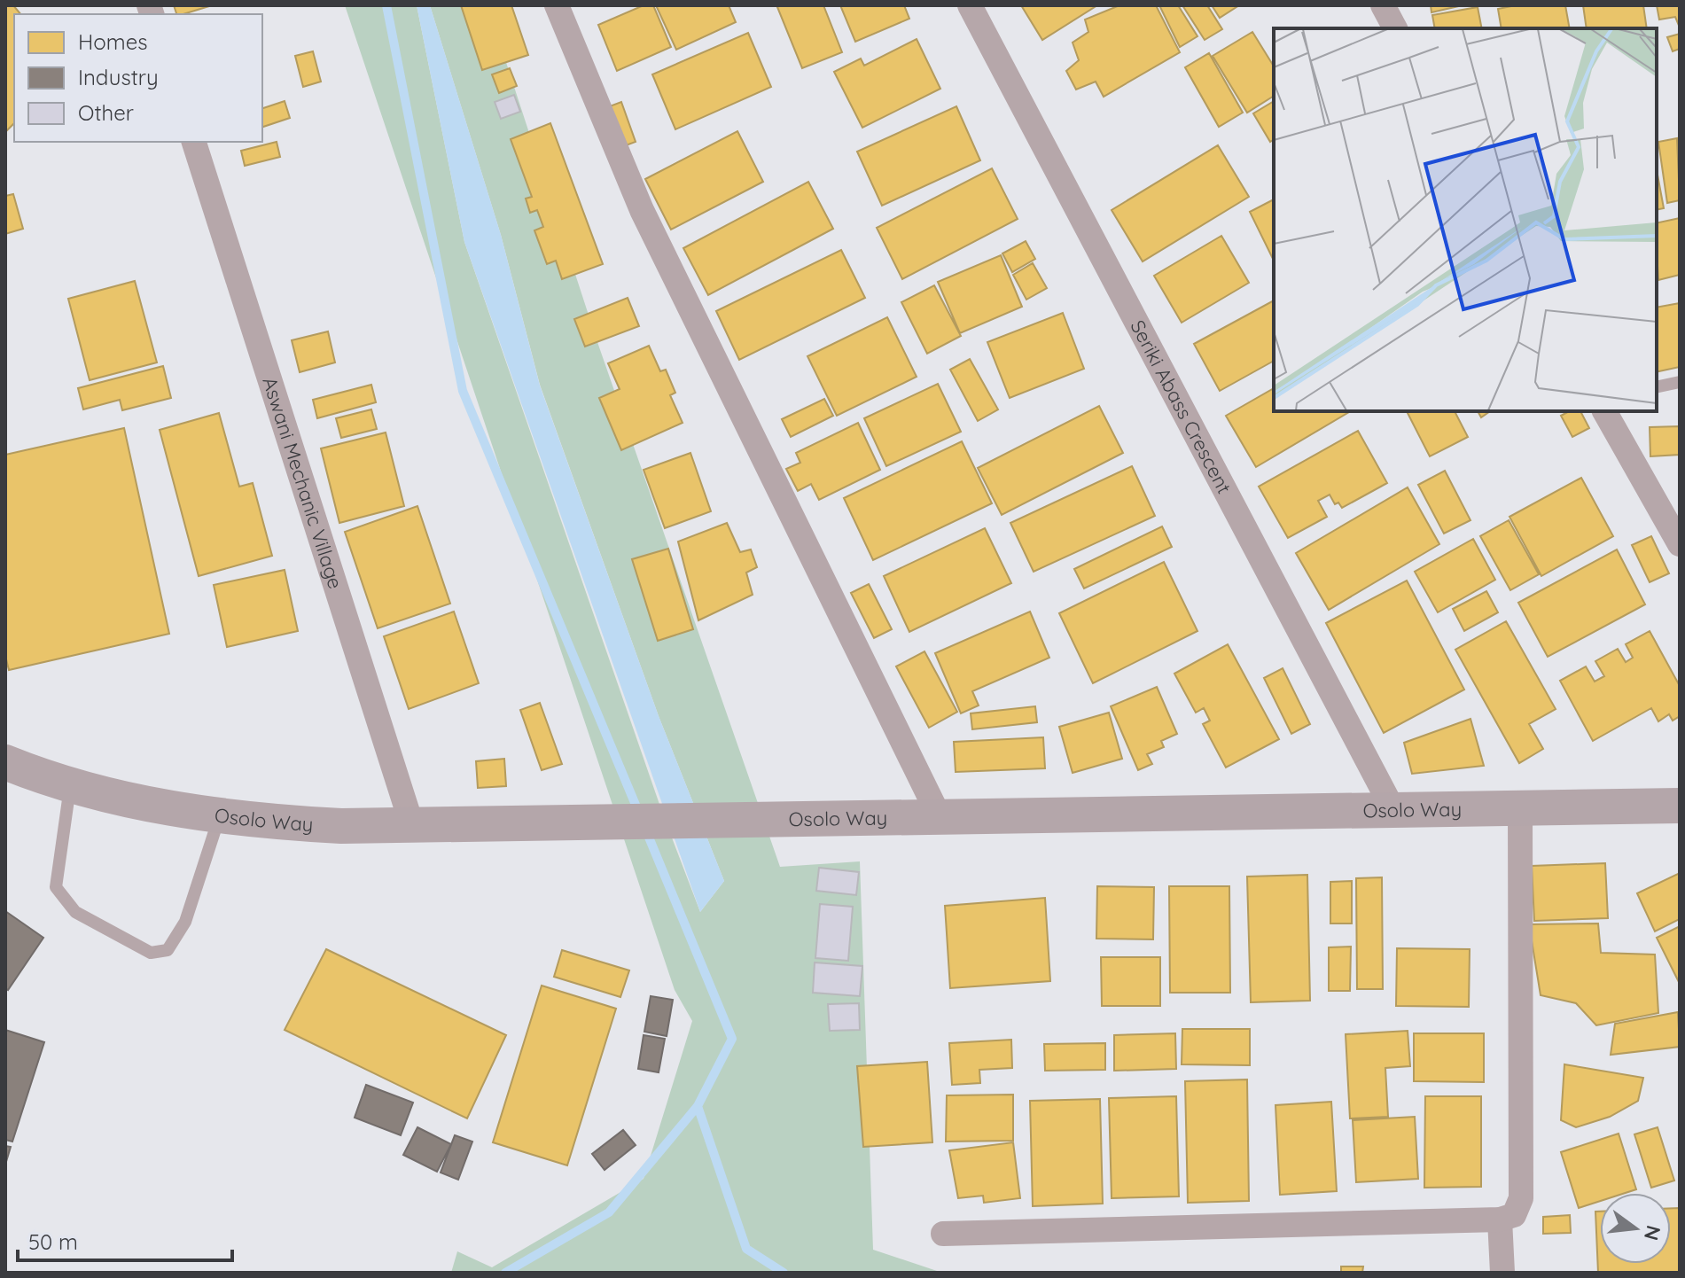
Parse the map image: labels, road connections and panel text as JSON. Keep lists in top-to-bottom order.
{
  "streets": {
    "main road": ["Osolo Way"],
    "street": ["Seriki Abass Crescent", "Aswani Mechanic Village"]
  },
  "crossings": [
    ["Seriki Abass Crescent", "Osolo Way"],
    ["Aswani Mechanic Village", "Osolo Way"]
  ],
  "legend": ["Homes", "Industry", "Other"],
  "scale_bar": "50 m",
  "north": "right"
}
